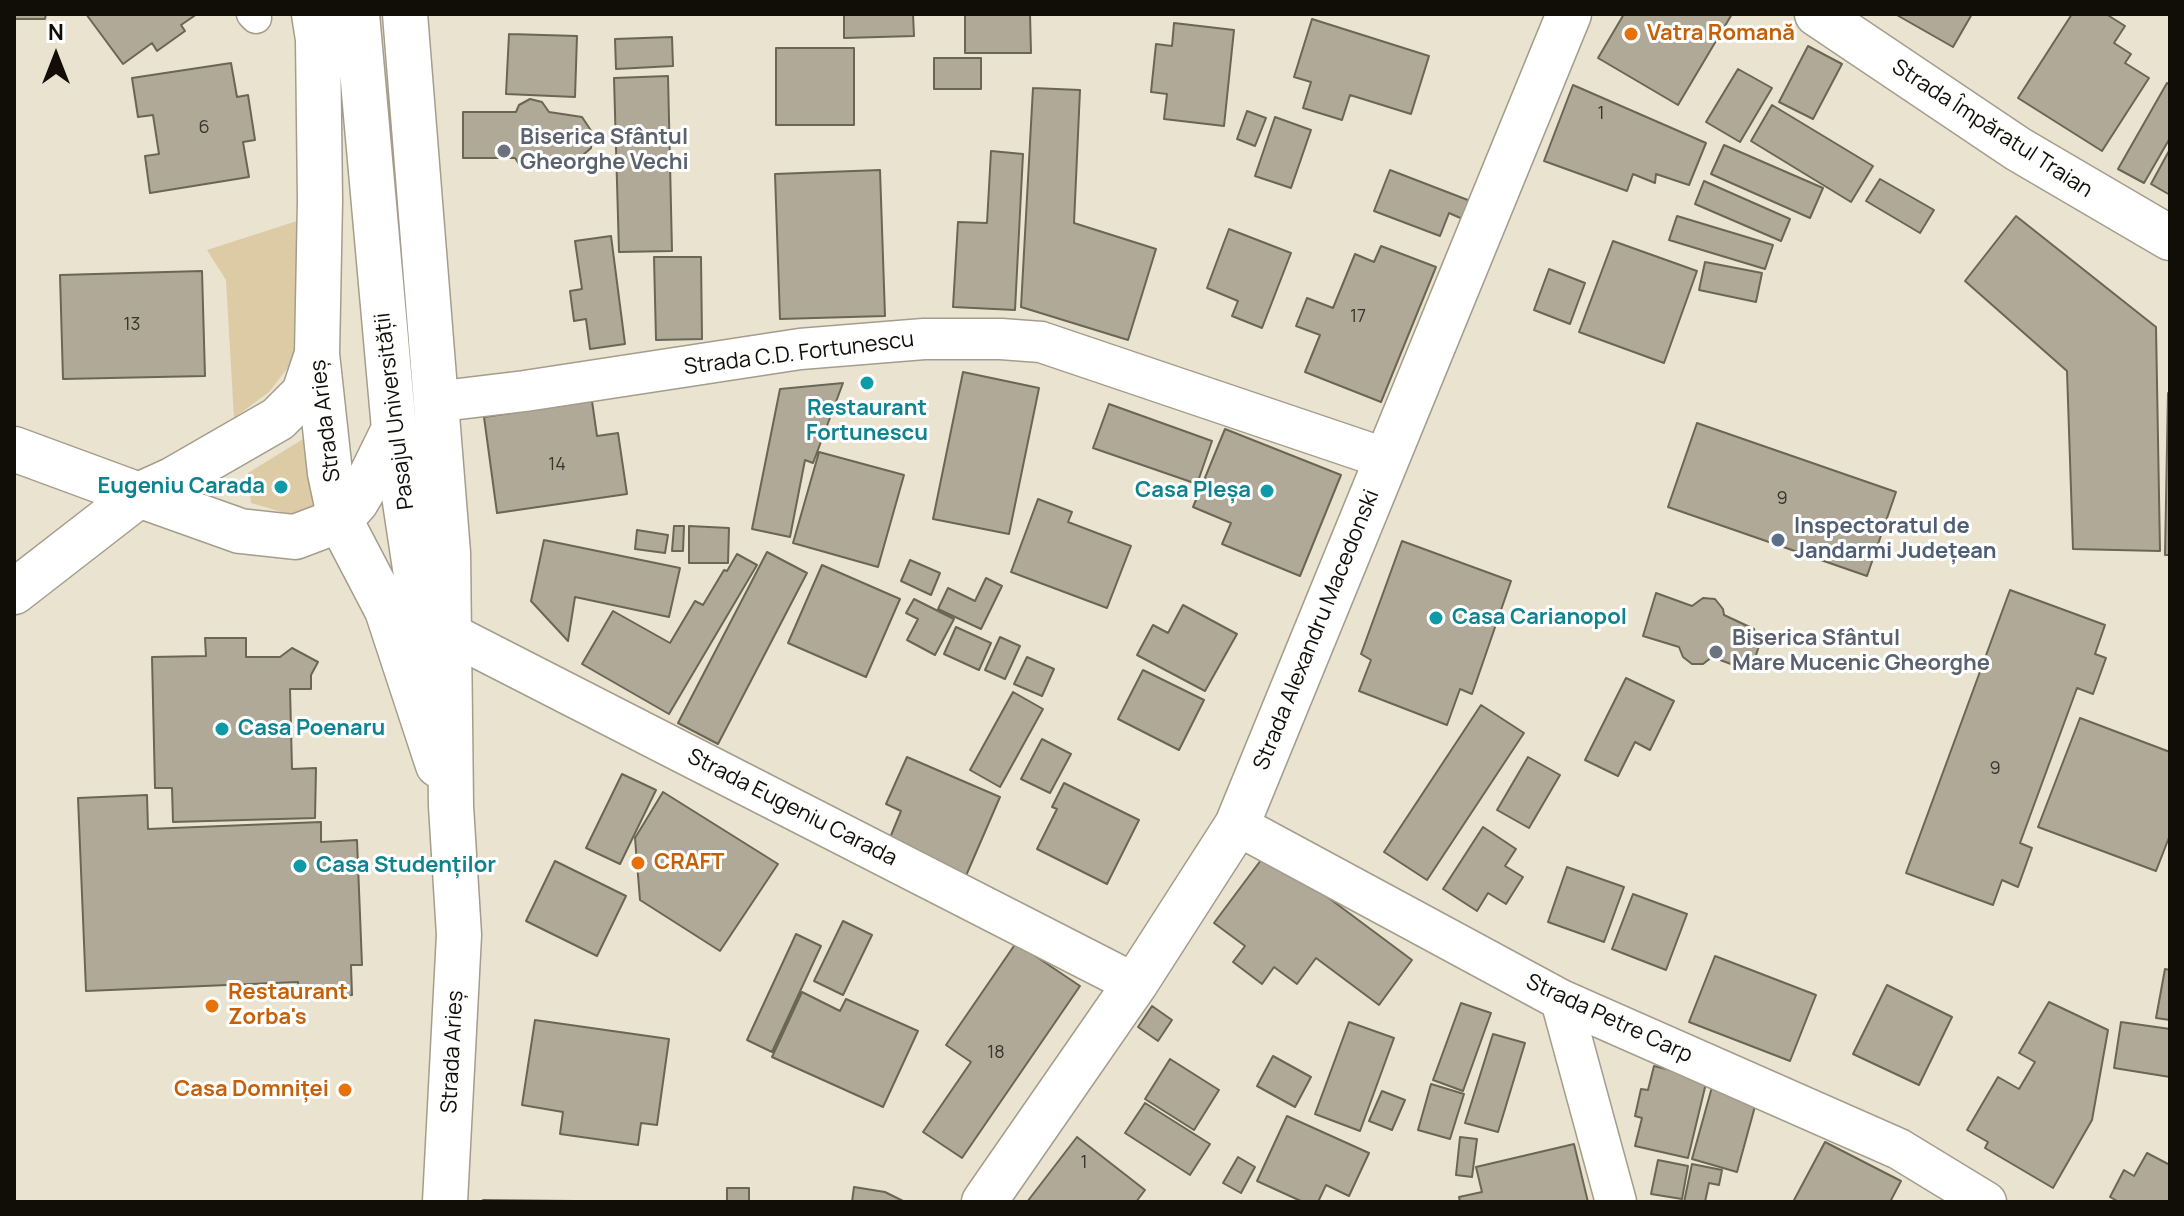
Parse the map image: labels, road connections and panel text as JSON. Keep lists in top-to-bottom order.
{
  "streets": {
    "main road": [
      "Strada Împăratul Traian",
      "Pasajul Universității",
      "Strada Arieș",
      "Strada Alexandru Macedonski"
    ],
    "street": ["Strada C.D. Fortunescu", "Strada Eugeniu Carada", "Strada Petre Carp"]
  },
  "crossings": [
    ["Strada C.D. Fortunescu", "Strada Arieș"],
    ["Strada C.D. Fortunescu", "Strada Alexandru Macedonski"],
    ["Pasajul Universității", "Strada Arieș"],
    ["Strada Arieș", "Strada Eugeniu Carada"],
    ["Strada Alexandru Macedonski", "Strada Eugeniu Carada"],
    ["Strada Alexandru Macedonski", "Strada Petre Carp"]
  ],
  "places": [
    "Vatra Romană",
    "Biserica Sfântul Gheorghe Vechi",
    "Restaurant Fortunescu",
    "Eugeniu Carada",
    "Casa Pleșa",
    "Inspectoratul de Jandarmi Județean",
    "Casa Carianopol",
    "Biserica Sfântul Mare Mucenic Gheorghe",
    "Casa Poenaru",
    "CRAFT",
    "Casa Studenților",
    "Restaurant Zorba's",
    "Casa Domniței"
  ],
  "house_numbers": [
    "1",
    "6",
    "17",
    "13",
    "14",
    "9",
    "9",
    "18",
    "1"
  ],
  "north": "top"
}
